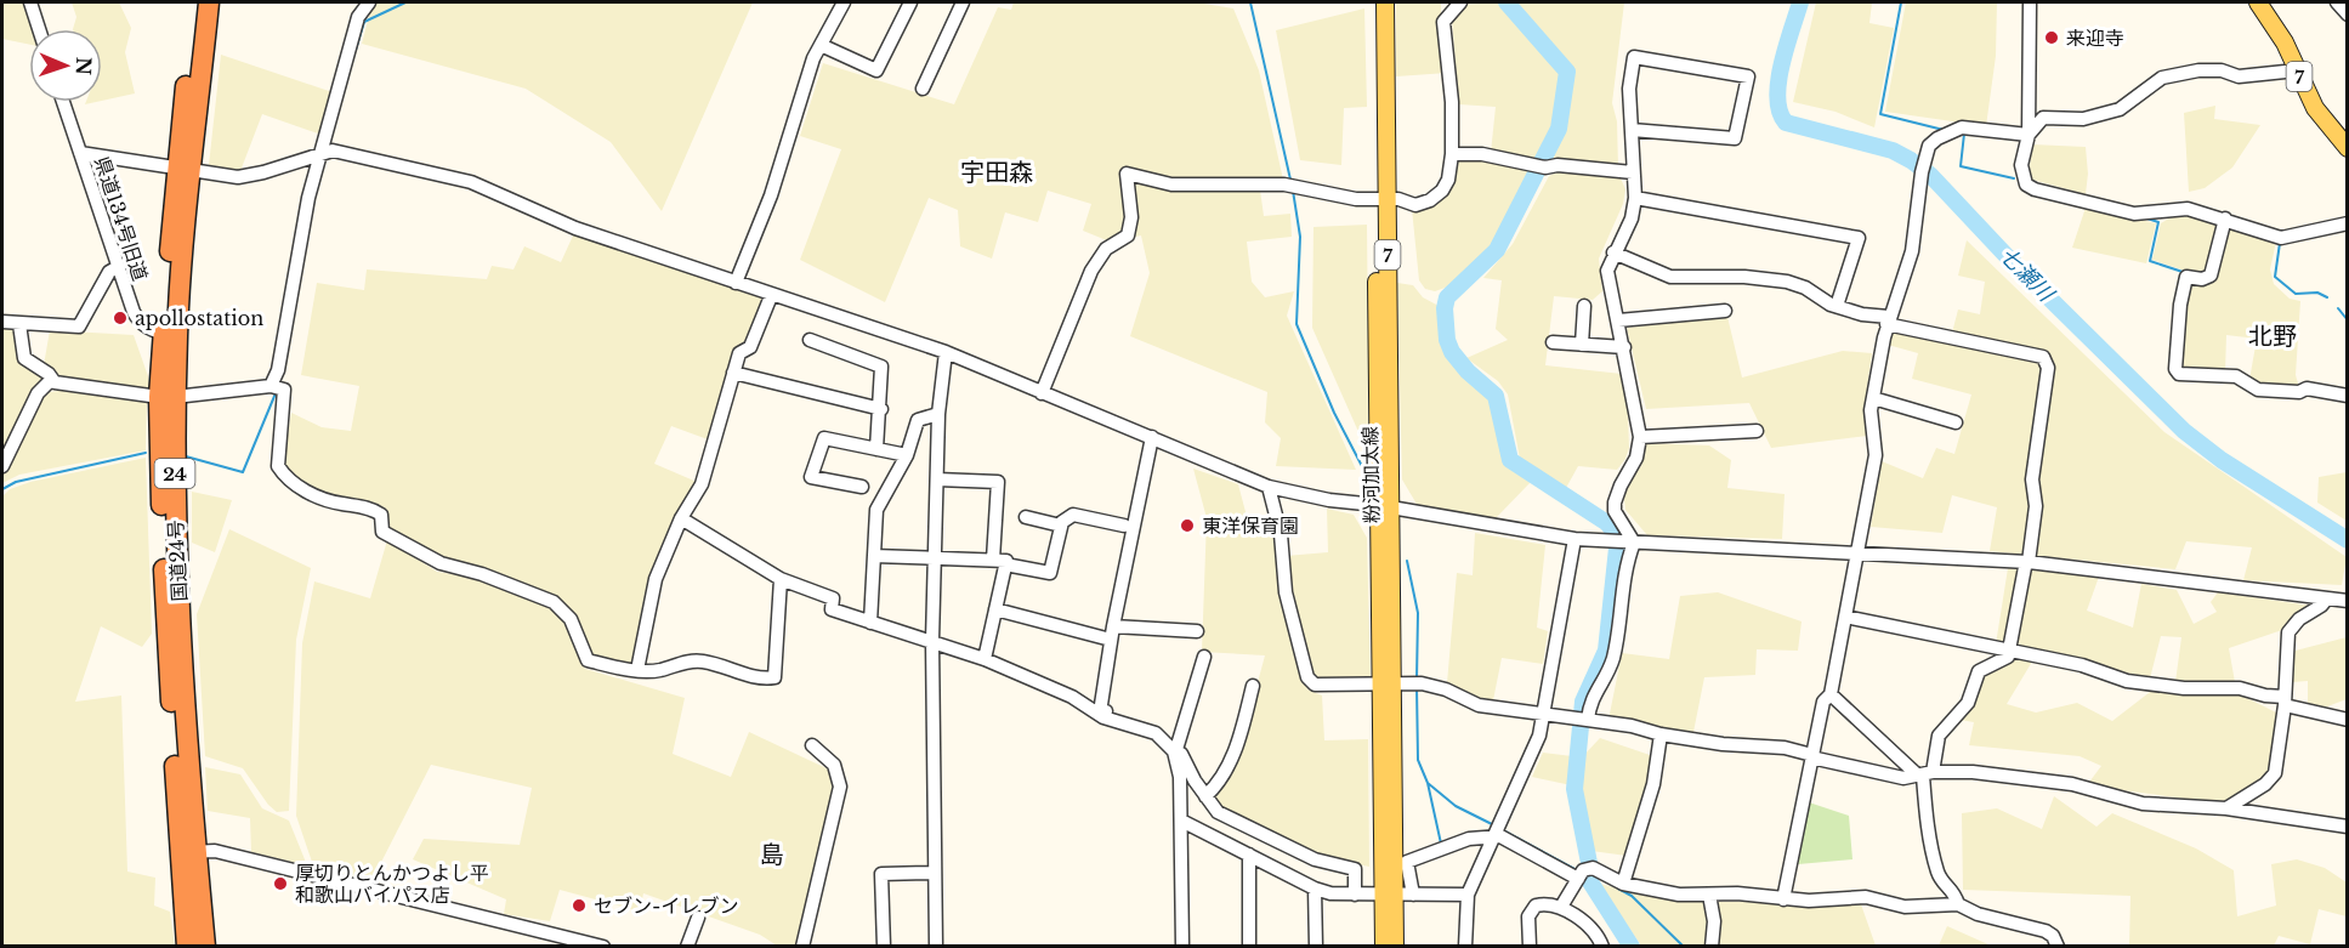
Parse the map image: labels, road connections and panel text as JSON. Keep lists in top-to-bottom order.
{
  "streets": {
    "highway": ["24", "国道24号"],
    "main road": ["7", "粉河加太線"],
    "street": ["県道134号旧道"]
  },
  "crossings": [
    ["県道134号旧道", "国道24号"]
  ],
  "districts": ["宇田森", "北野", "島"],
  "water": ["七瀬川"],
  "places": [
    "来迎寺",
    "apollostation",
    "東洋保育園",
    "厚切りとんかつよし平 和歌山バイパス店",
    "セブン-イレブン"
  ],
  "north": "right"
}
